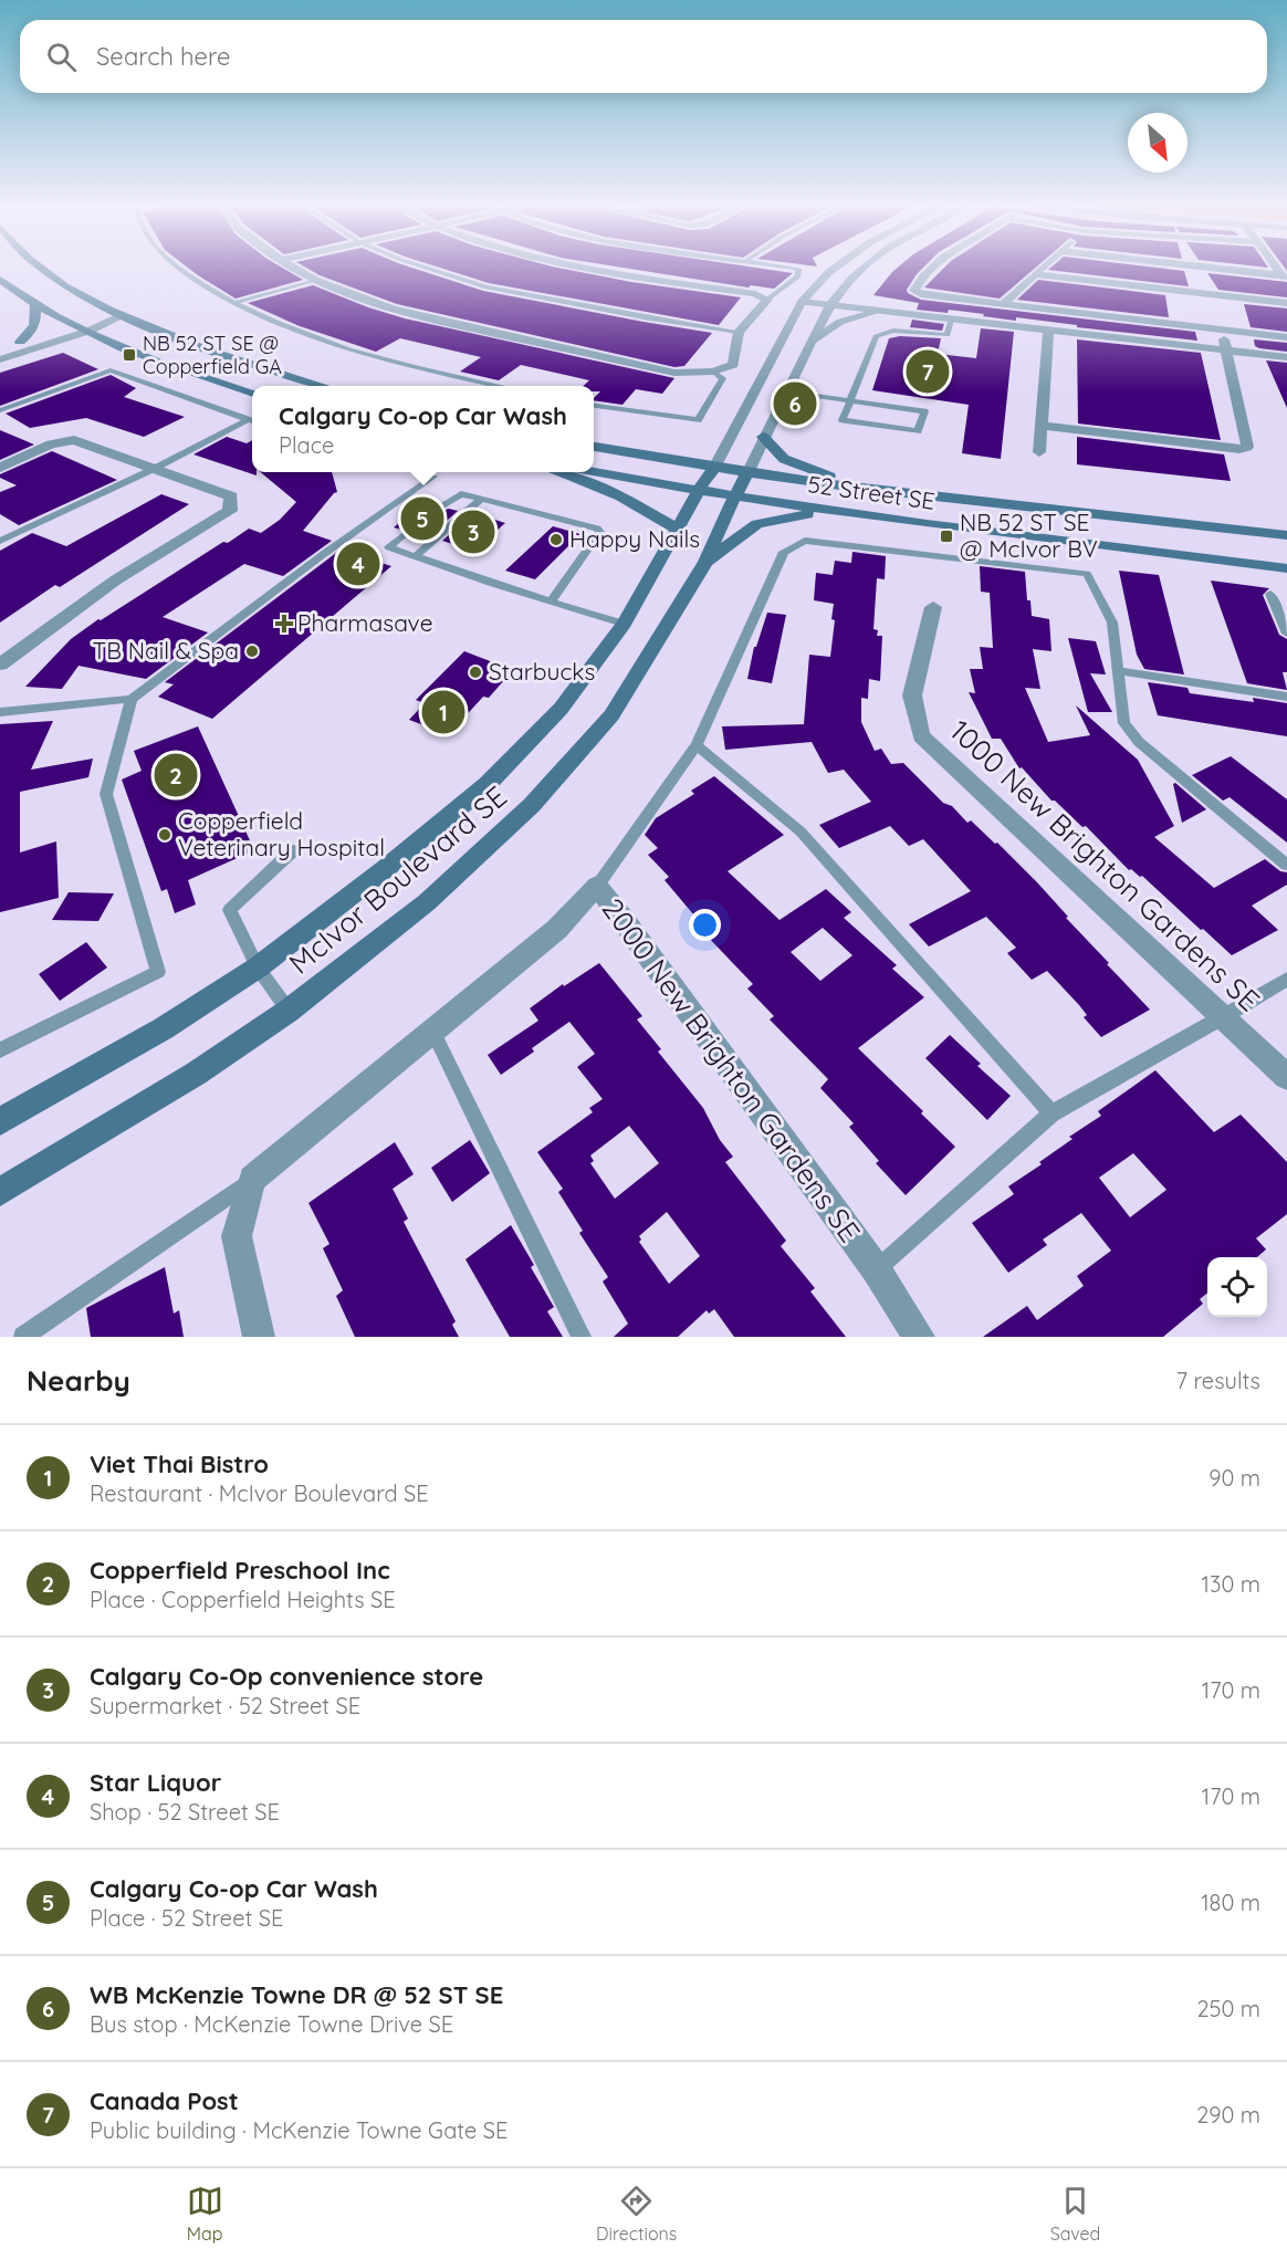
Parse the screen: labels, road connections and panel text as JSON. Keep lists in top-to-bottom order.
{
  "streets": {
    "main road": ["52 Street SE", "McIvor Boulevard SE"],
    "street": ["1000 New Brighton Gardens SE", "2000 New Brighton Gardens SE"]
  },
  "crossings": [
    ["52 Street SE", "McIvor Boulevard SE"]
  ],
  "places": {
    "transit": ["NB 52 ST SE @ Copperfield GA", "NB 52 ST SE @ McIvor BV"],
    "other": [
      "Happy Nails",
      "TB Nail & Spa",
      "Starbucks",
      "Copperfield Veterinary Hospital"
    ],
    "health": ["Pharmasave"]
  },
  "north": "bottom right",
  "page": {
    "search": "Search here",
    "pins": [
      "7",
      "6",
      "5",
      "3",
      "4",
      "1",
      "2"
    ],
    "popup": ["Calgary Co-op Car Wash", "Place"],
    "heading": ["Nearby", "7 results"],
    "list": [
      {
        "mark": "1",
        "name": "Viet Thai Bistro",
        "note": "Restaurant · McIvor Boulevard SE",
        "value": "90 m"
      },
      {
        "mark": "2",
        "name": "Copperfield Preschool Inc",
        "note": "Place · Copperfield Heights SE",
        "value": "130 m"
      },
      {
        "mark": "3",
        "name": "Calgary Co-Op convenience store",
        "note": "Supermarket · 52 Street SE",
        "value": "170 m"
      },
      {
        "mark": "4",
        "name": "Star Liquor",
        "note": "Shop · 52 Street SE",
        "value": "170 m"
      },
      {
        "mark": "5",
        "name": "Calgary Co-op Car Wash",
        "note": "Place · 52 Street SE",
        "value": "180 m"
      },
      {
        "mark": "6",
        "name": "WB McKenzie Towne DR @ 52 ST SE",
        "note": "Bus stop · McKenzie Towne Drive SE",
        "value": "250 m"
      },
      {
        "mark": "7",
        "name": "Canada Post",
        "note": "Public building · McKenzie Towne Gate SE",
        "value": "290 m"
      }
    ],
    "nav": ["Map", "Directions", "Saved"]
  }
}
